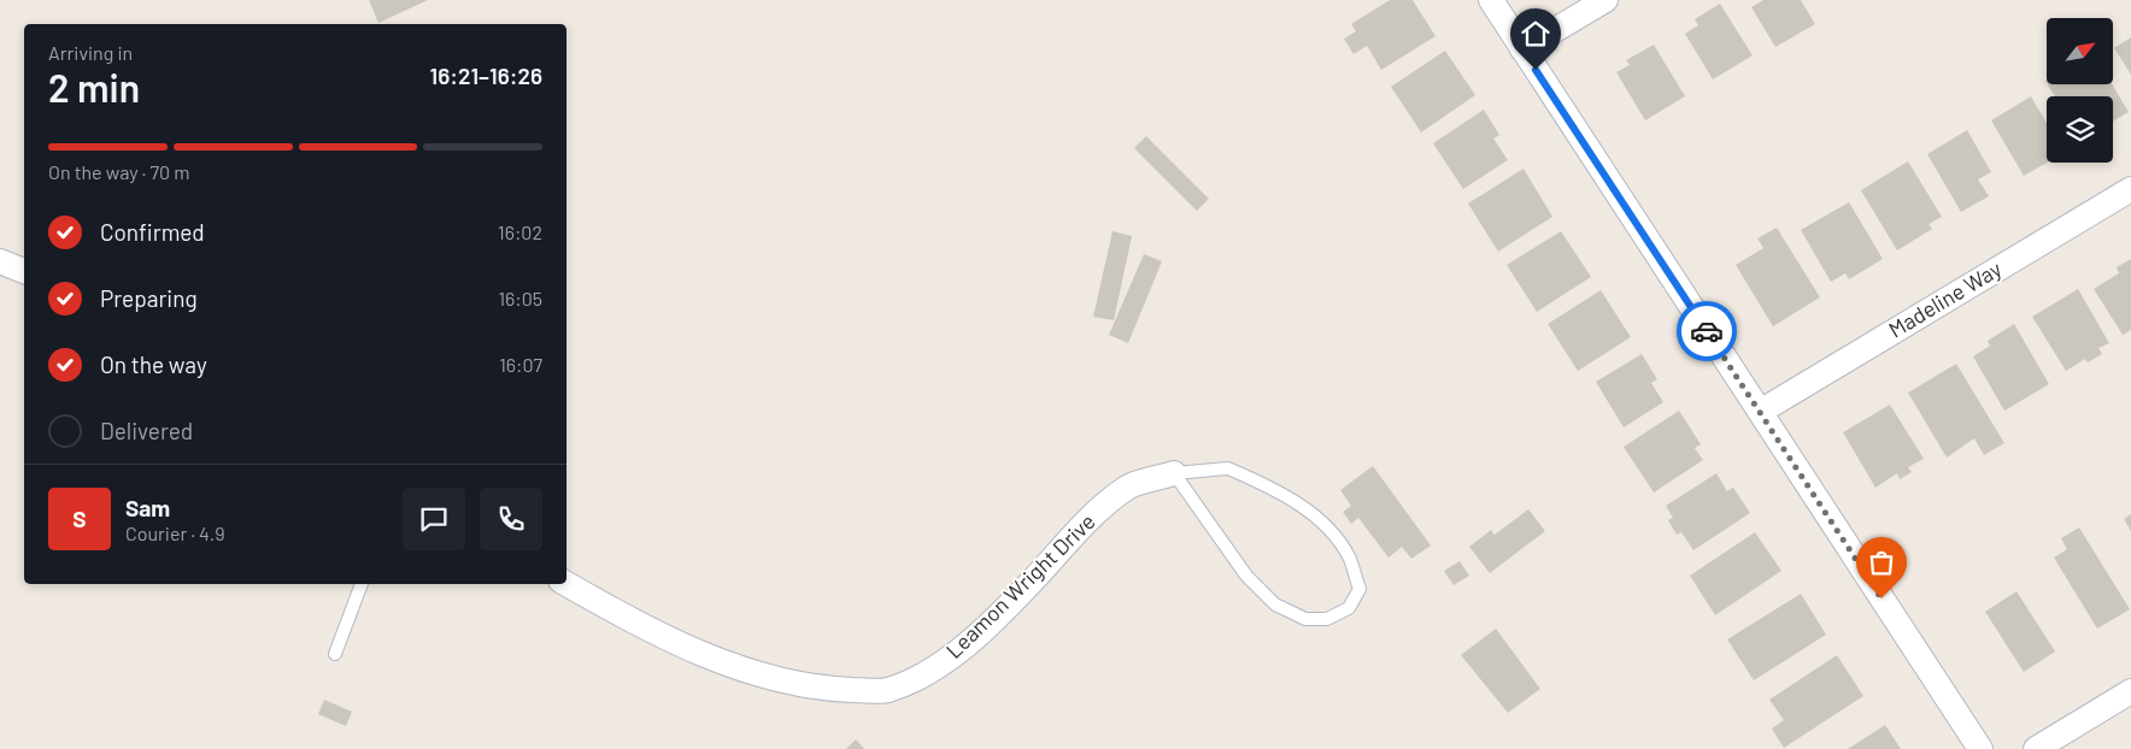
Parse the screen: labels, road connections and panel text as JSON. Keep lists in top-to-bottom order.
{
  "streets": {
    "street": ["Madeline Way", "Leamon Wright Drive"]
  },
  "north": "top right",
  "page": {
    "heading": ["2 min", "Arriving in", "16:21–16:26"],
    "panel": ["Sam", "Courier · 4.9"],
    "bar": "On the way · 70 m",
    "list": [
      ["Confirmed", "16:02"],
      ["Preparing", "16:05"],
      ["On the way", "16:07"],
      "Delivered"
    ],
    "round": "S"
  }
}
